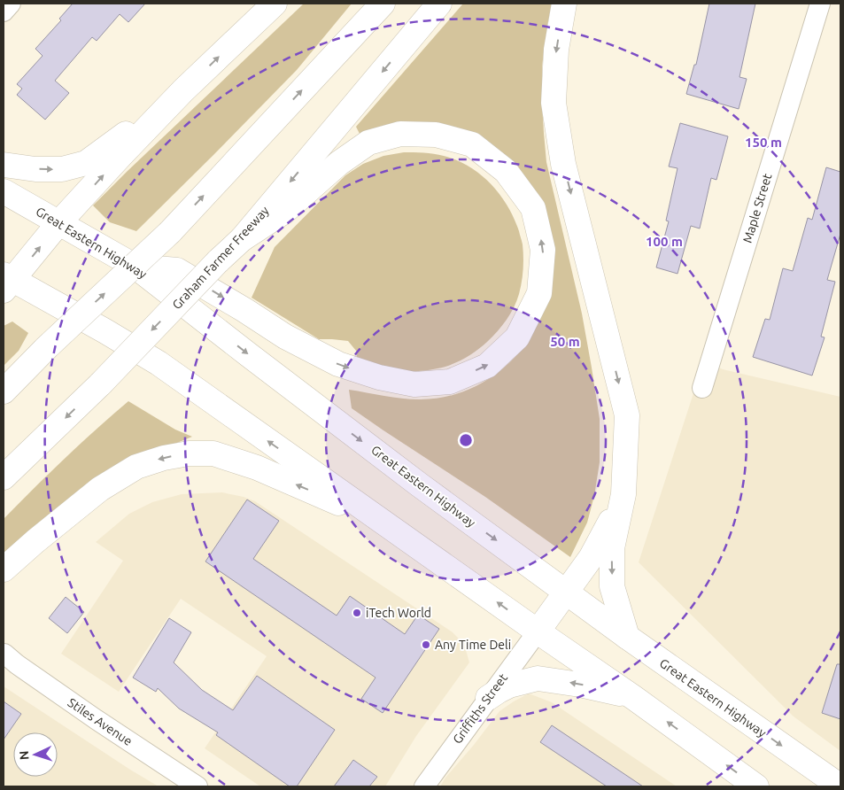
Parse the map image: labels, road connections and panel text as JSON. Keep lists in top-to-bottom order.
{
  "streets": {
    "highway": ["Great Eastern Highway", "Graham Farmer Freeway"],
    "street": ["Maple Street", "Griffiths Street", "Stiles Avenue"]
  },
  "places": ["iTech World", "Any Time Deli"],
  "north": "left",
  "rings": ["150 m", "100 m", "50 m"]
}
